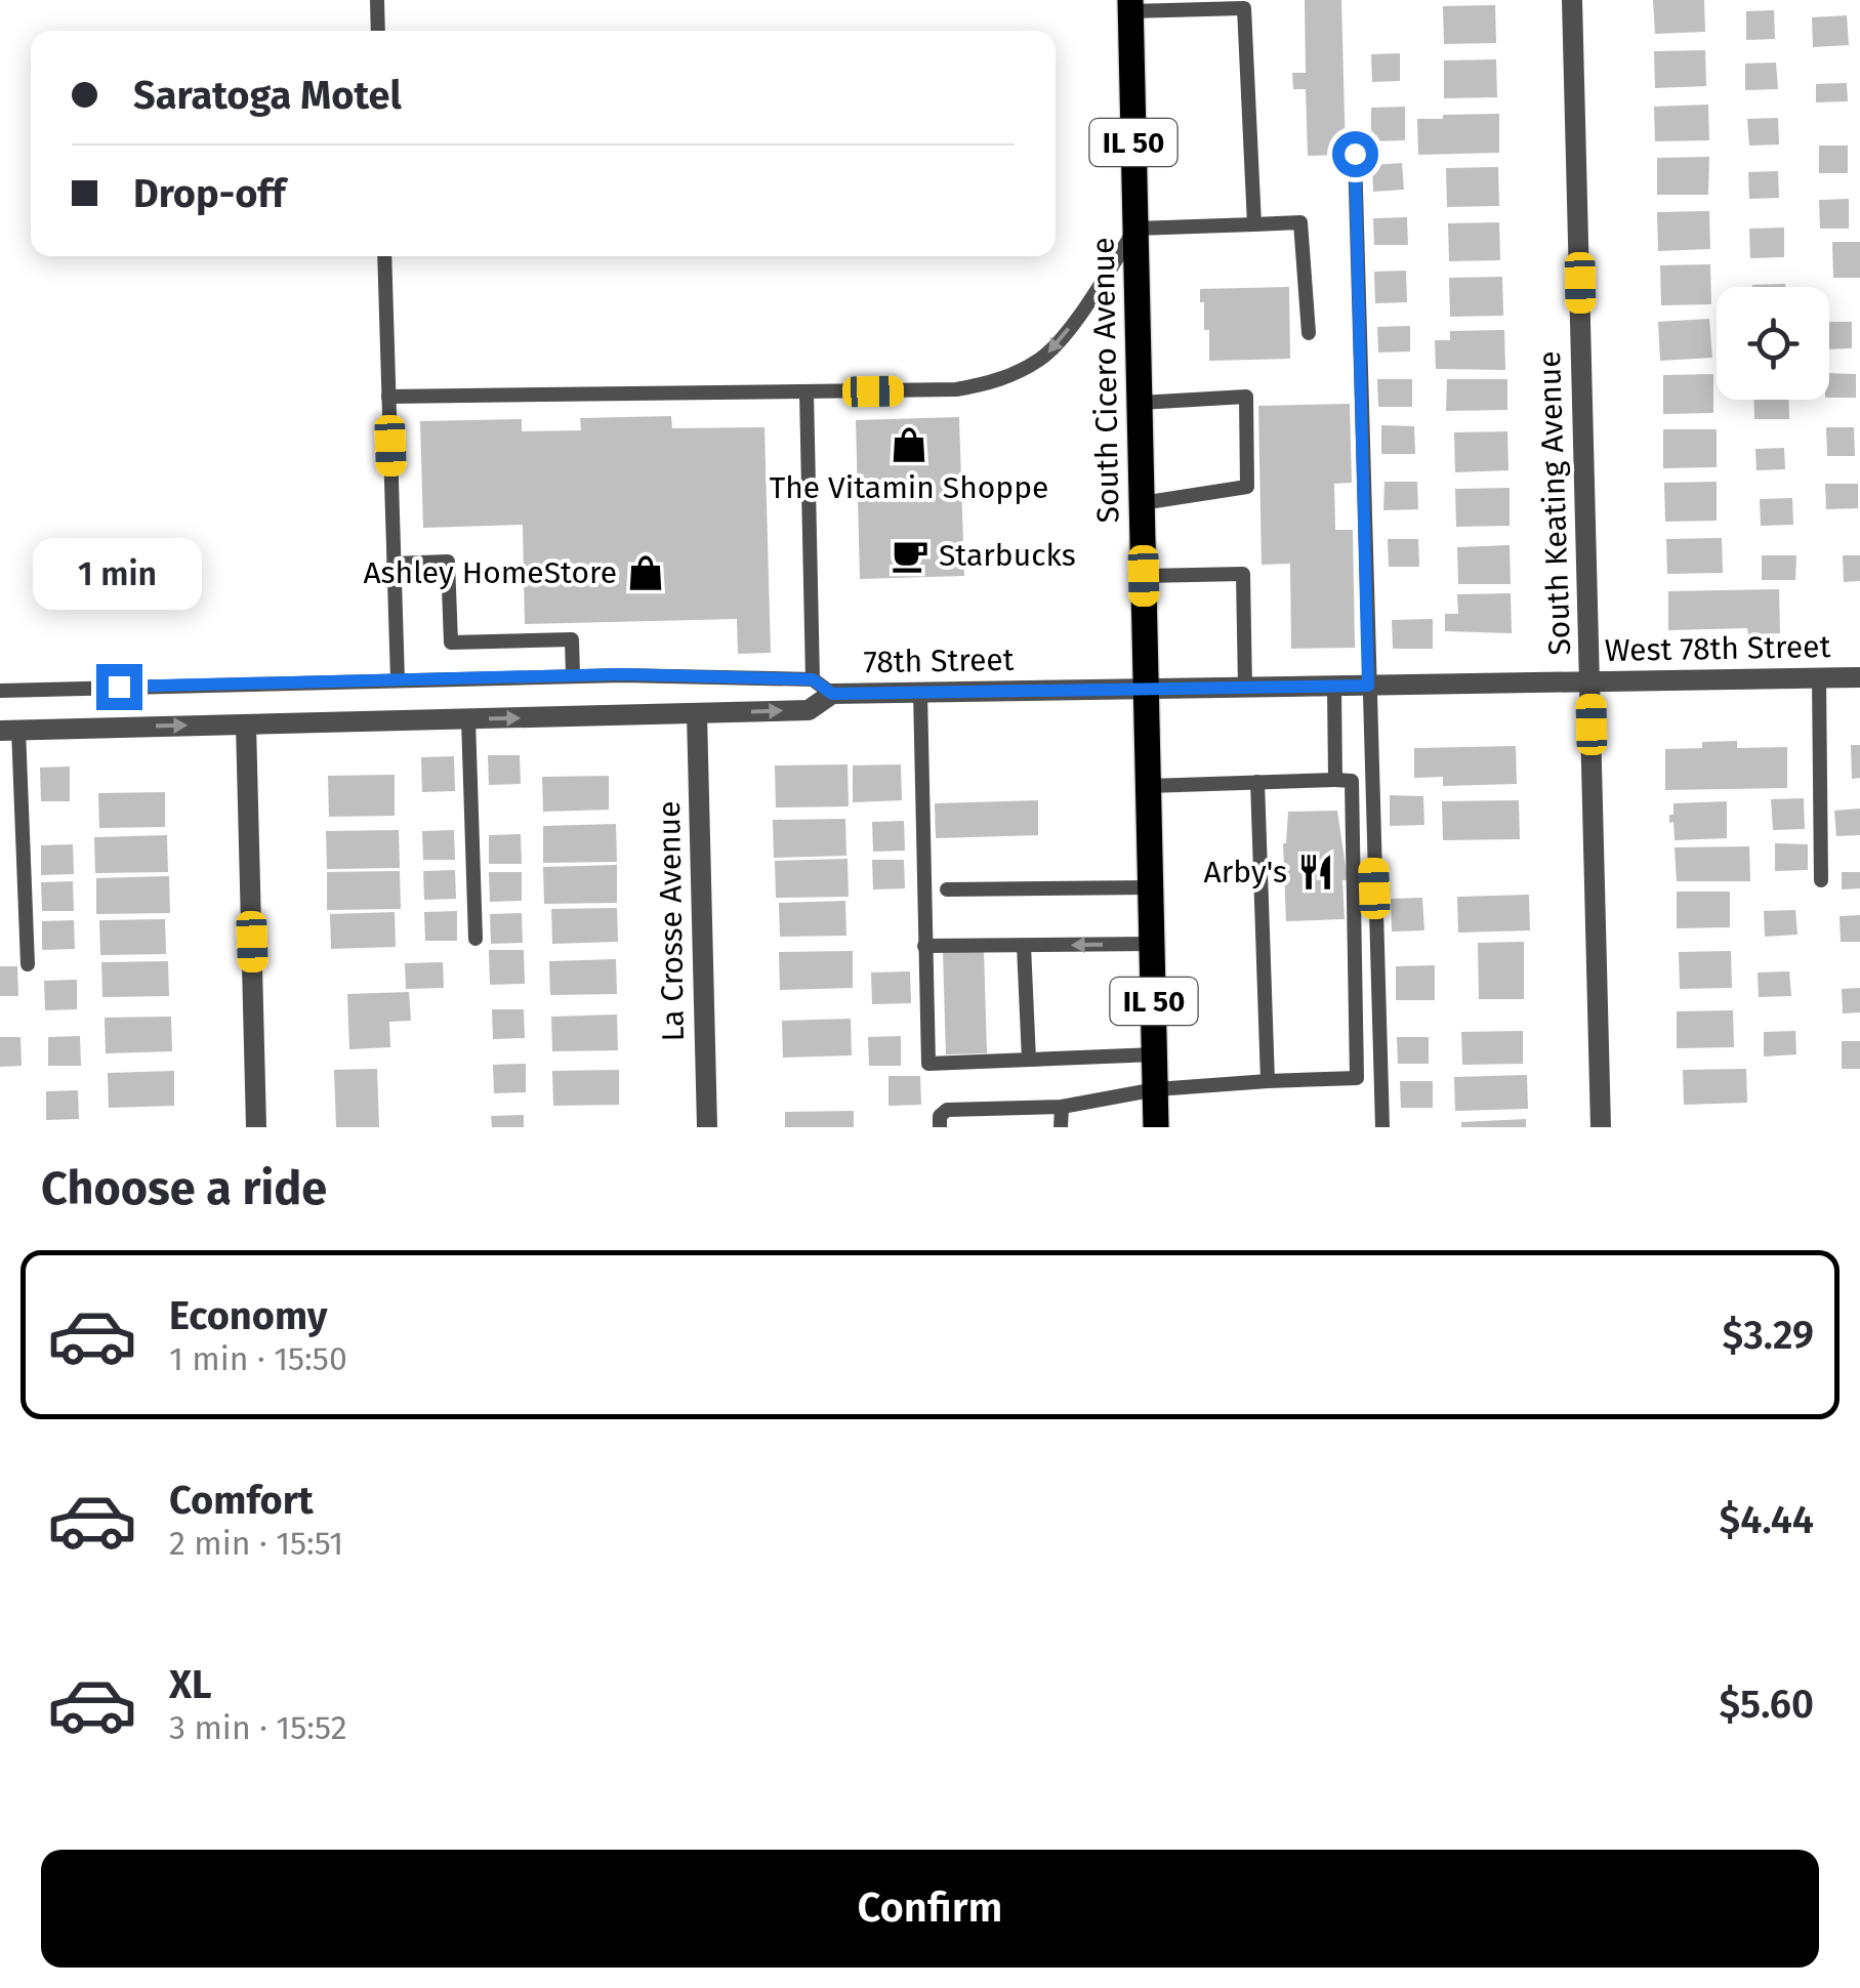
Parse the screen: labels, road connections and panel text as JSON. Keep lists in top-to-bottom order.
{
  "streets": {
    "main road": ["IL 50", "South Cicero Avenue"],
    "street": [
      "South Keating Avenue",
      "West 78th Street",
      "78th Street",
      "La Crosse Avenue"
    ]
  },
  "crossings": [
    ["South Cicero Avenue", "West 78th Street"],
    ["South Cicero Avenue", "78th Street"],
    ["South Keating Avenue", "West 78th Street"],
    ["West 78th Street", "78th Street"],
    ["78th Street", "La Crosse Avenue"]
  ],
  "one_way": ["78th Street"],
  "places": {
    "shop": ["The Vitamin Shoppe", "Ashley HomeStore"],
    "cafe": ["Starbucks"],
    "restaurant": ["Arby's"]
  },
  "page": {
    "banner": ["Saratoga Motel", "Drop-off"],
    "bubble": "1 min",
    "heading": "Choose a ride",
    "list": [
      {
        "name": "Economy",
        "note": "1 min · 15:50",
        "value": "$3.29"
      },
      {
        "name": "Comfort",
        "note": "2 min · 15:51",
        "value": "$4.44"
      },
      {
        "name": "XL",
        "note": "3 min · 15:52",
        "value": "$5.60"
      }
    ],
    "buttons": "Confirm"
  }
}
